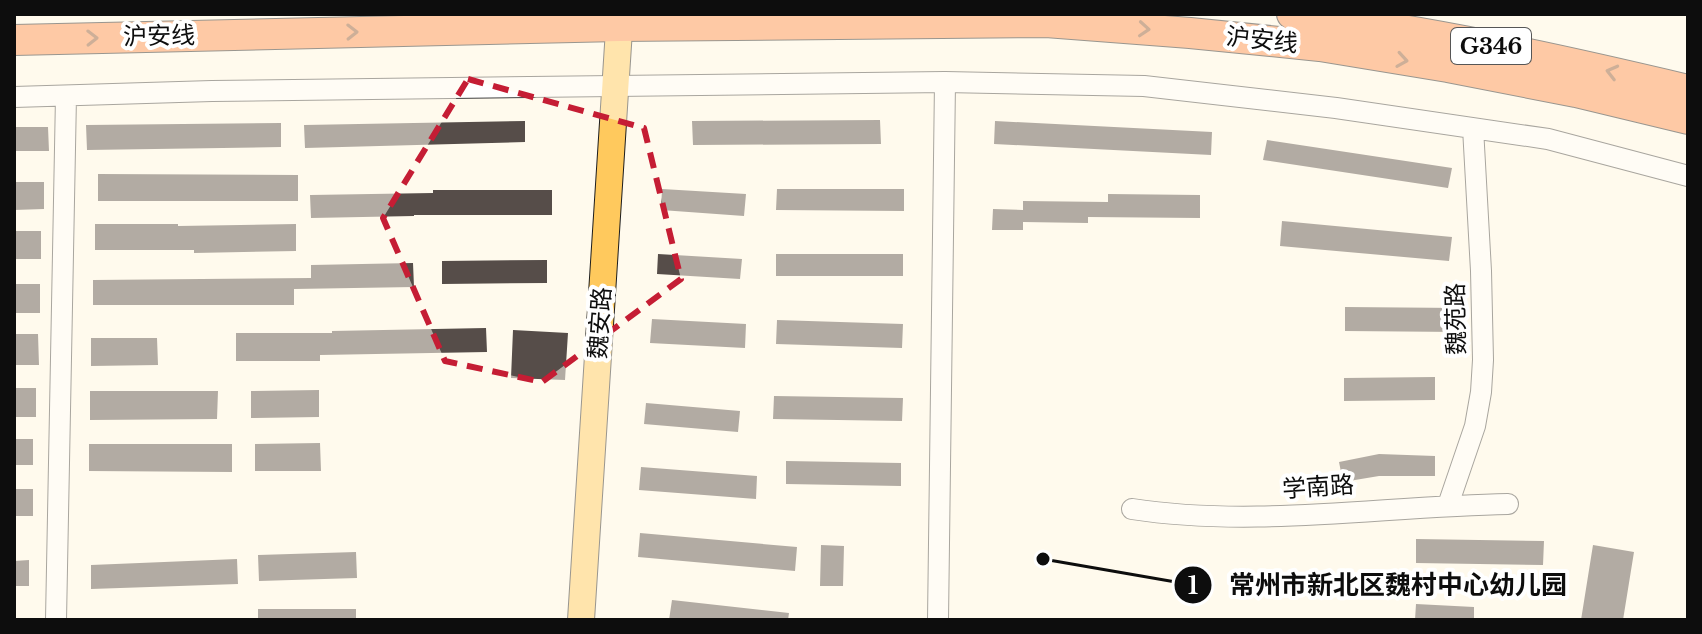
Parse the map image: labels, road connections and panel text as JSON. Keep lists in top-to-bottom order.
{
  "streets": {
    "highway": ["沪安线", "G346"],
    "main road": ["魏安路"],
    "street": ["魏苑路", "学南路"]
  },
  "crossings": [
    ["沪安线", "魏安路"],
    ["魏苑路", "学南路"]
  ],
  "places": ["常州市新北区魏村中心幼儿园"]
}
